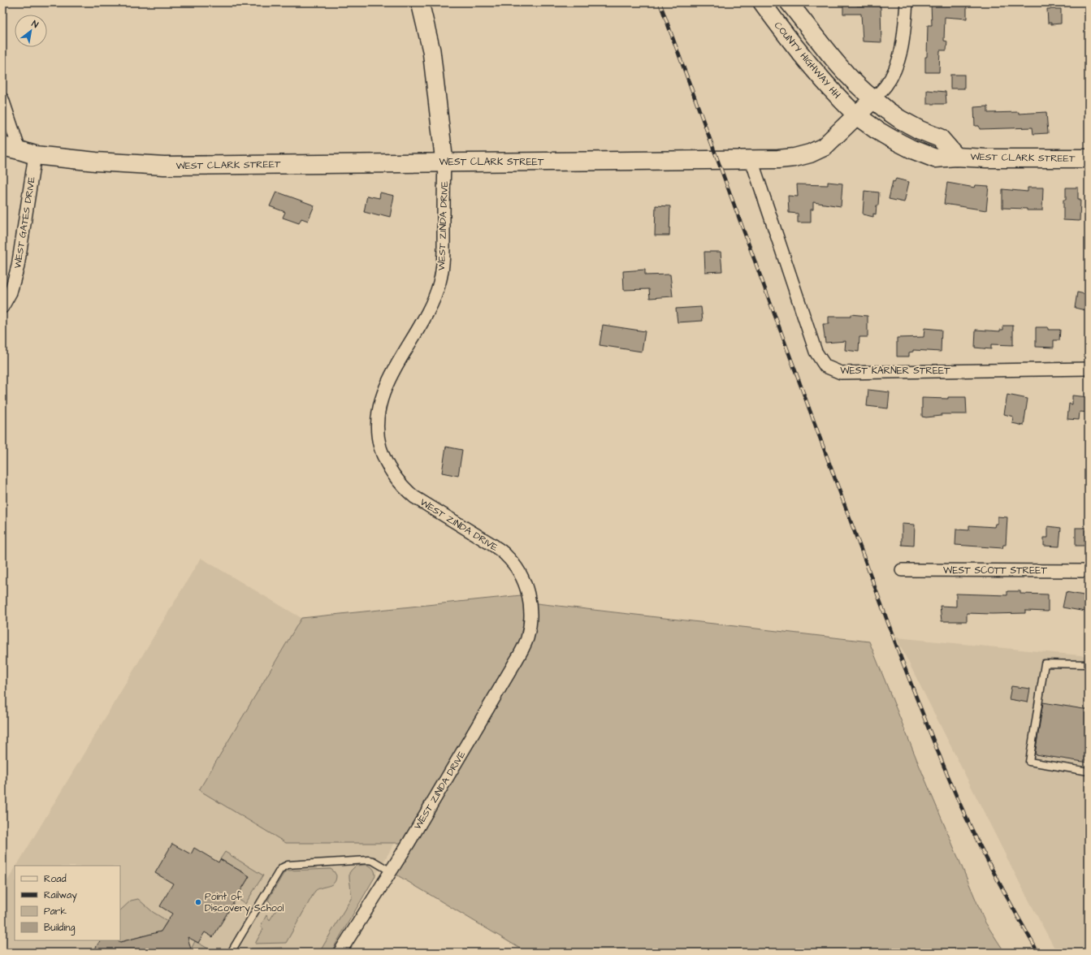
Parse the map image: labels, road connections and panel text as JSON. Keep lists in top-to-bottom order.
{
  "streets": {
    "main road": ["COUNTY HIGHWAY HH", "WEST CLARK STREET"],
    "street": [
      "WEST GATES DRIVE",
      "WEST ZINDA DRIVE",
      "WEST KARNER STREET",
      "WEST SCOTT STREET"
    ]
  },
  "crossings": [
    ["COUNTY HIGHWAY HH", "WEST CLARK STREET"],
    ["WEST CLARK STREET", "WEST GATES DRIVE"],
    ["WEST CLARK STREET", "WEST ZINDA DRIVE"],
    ["WEST CLARK STREET", "WEST KARNER STREET"]
  ],
  "places": ["Point of Discovery School"],
  "legend": [
    "Road",
    "Railway",
    "Park",
    "Building"
  ],
  "north": "top right"
}
